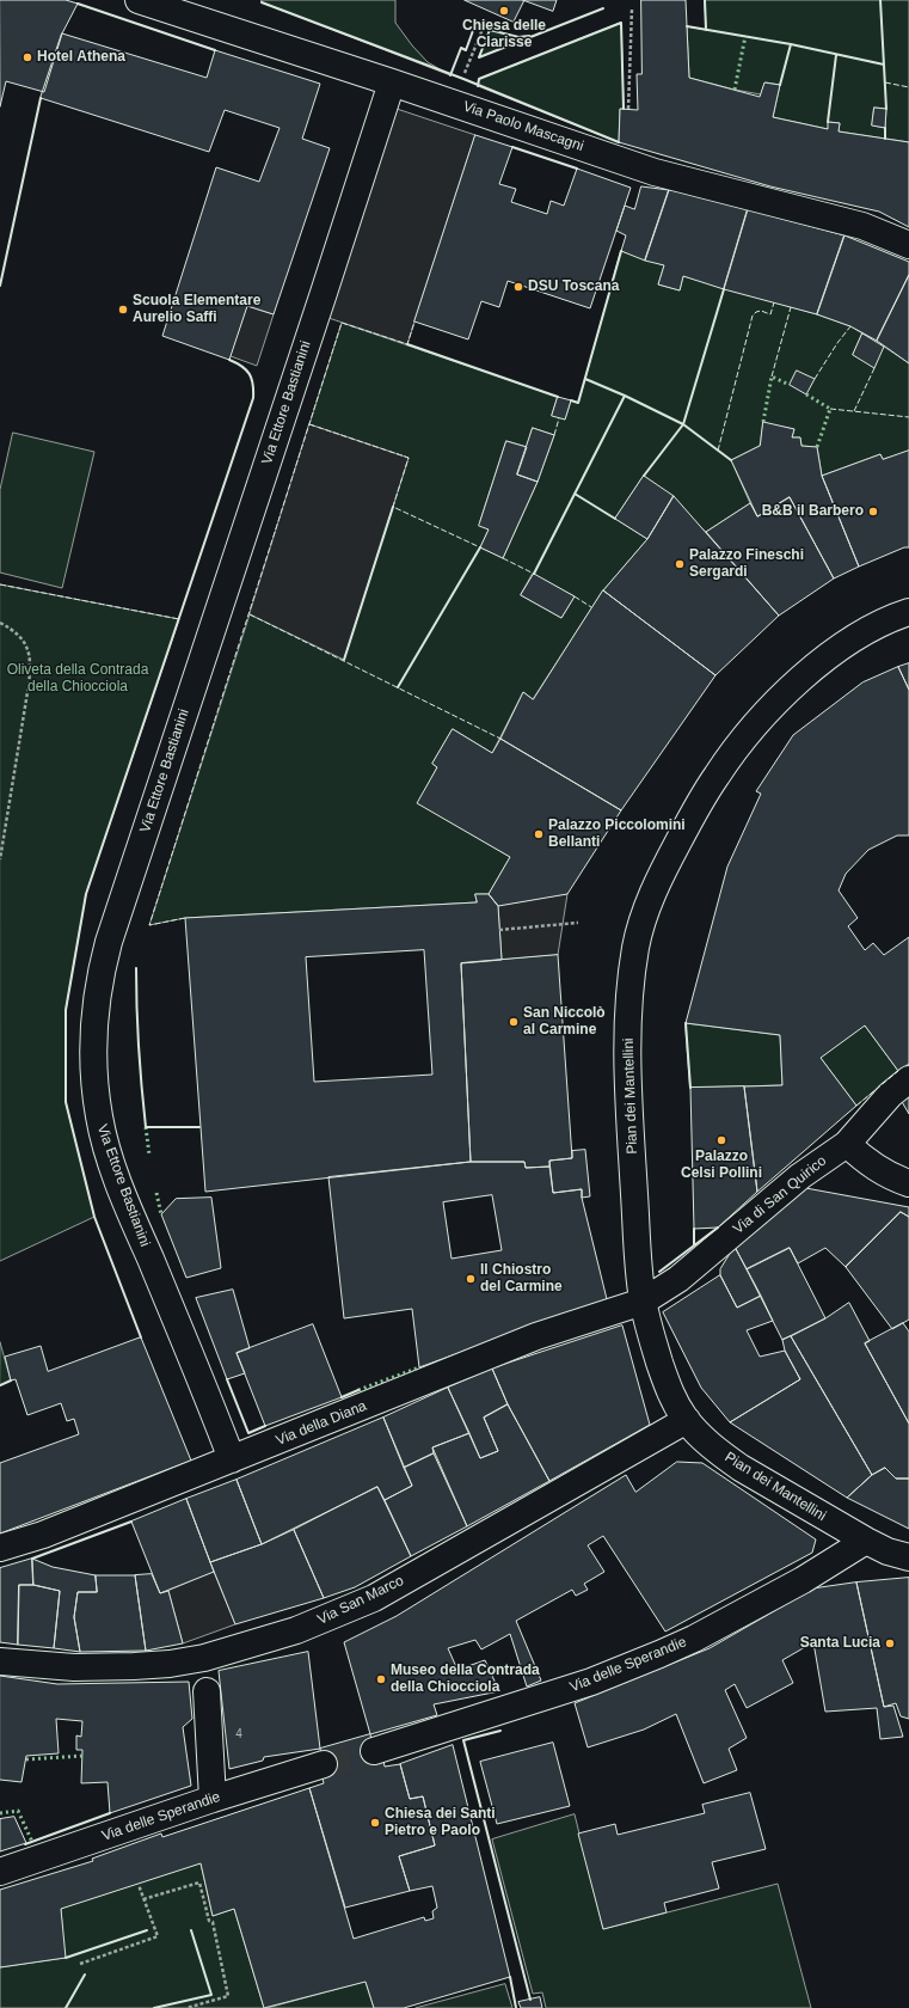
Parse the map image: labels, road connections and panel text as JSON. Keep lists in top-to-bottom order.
{
  "streets": {
    "street": [
      "Via Paolo Mascagni",
      "Via Ettore Bastianini",
      "Pian dei Mantellini",
      "Via di San Quirico",
      "Via della Diana",
      "Via San Marco",
      "Via delle Sperandie"
    ]
  },
  "crossings": [
    ["Via Paolo Mascagni", "Via Ettore Bastianini"],
    ["Via Ettore Bastianini", "Via della Diana"],
    ["Pian dei Mantellini", "Via di San Quirico"],
    ["Pian dei Mantellini", "Via della Diana"],
    ["Pian dei Mantellini", "Via San Marco"],
    ["Pian dei Mantellini", "Via delle Sperandie"],
    ["Via di San Quirico", "Via della Diana"]
  ],
  "parks": ["Oliveta della Contrada della Chiocciola"],
  "places": [
    "Chiesa delle Clarisse",
    "Hotel Athena",
    "DSU Toscana",
    "Scuola Elementare Aurelio Saffi",
    "B&B il Barbero",
    "Palazzo Fineschi Sergardi",
    "Palazzo Piccolomini Bellanti",
    "San Niccolò al Carmine",
    "Palazzo Celsi Pollini",
    "Il Chiostro del Carmine",
    "Santa Lucia",
    "Museo della Contrada della Chiocciola",
    "Chiesa dei Santi Pietro e Paolo"
  ],
  "house_numbers": ["4"]
}
